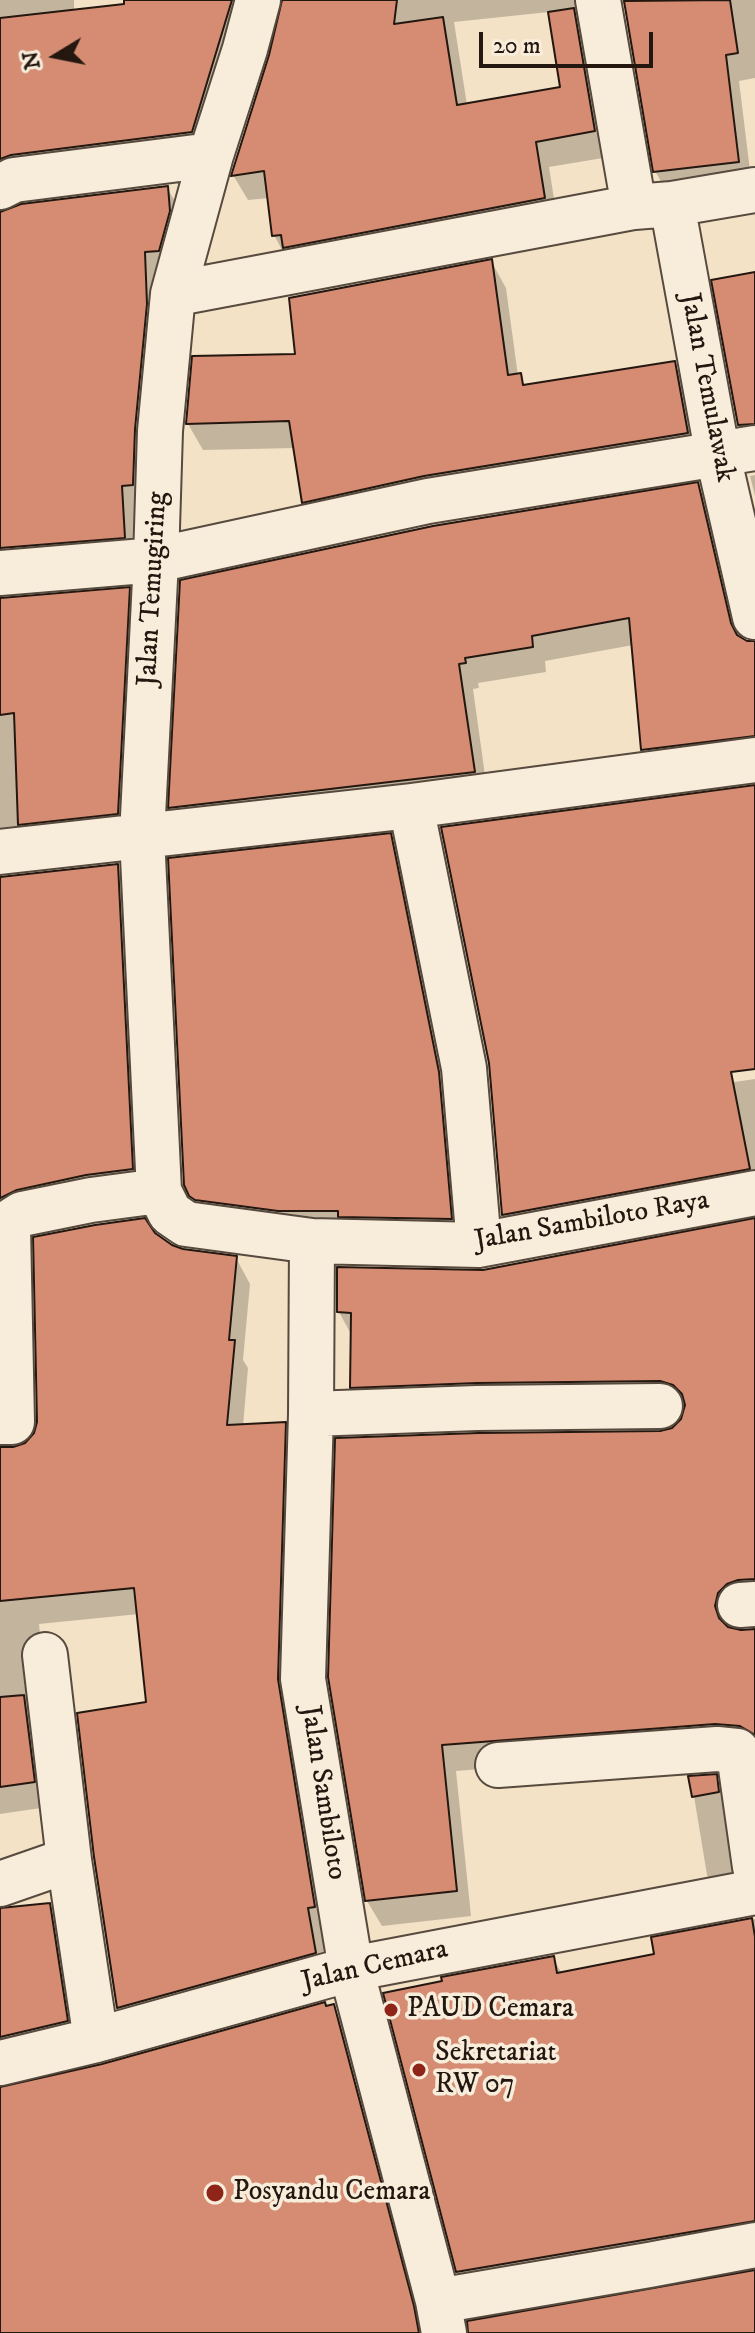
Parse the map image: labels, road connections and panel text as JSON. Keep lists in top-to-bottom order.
{
  "streets": {
    "street": [
      "Jalan Temulawak",
      "Jalan Temugiring",
      "Jalan Sambiloto Raya",
      "Jalan Sambiloto",
      "Jalan Cemara"
    ]
  },
  "crossings": [
    ["Jalan Temugiring", "Jalan Sambiloto Raya"],
    ["Jalan Sambiloto Raya", "Jalan Sambiloto"],
    ["Jalan Sambiloto", "Jalan Cemara"]
  ],
  "places": ["PAUD Cemara", "Sekretariat RW 07", "Posyandu Cemara"],
  "scale_bar": "20 m",
  "north": "left"
}
